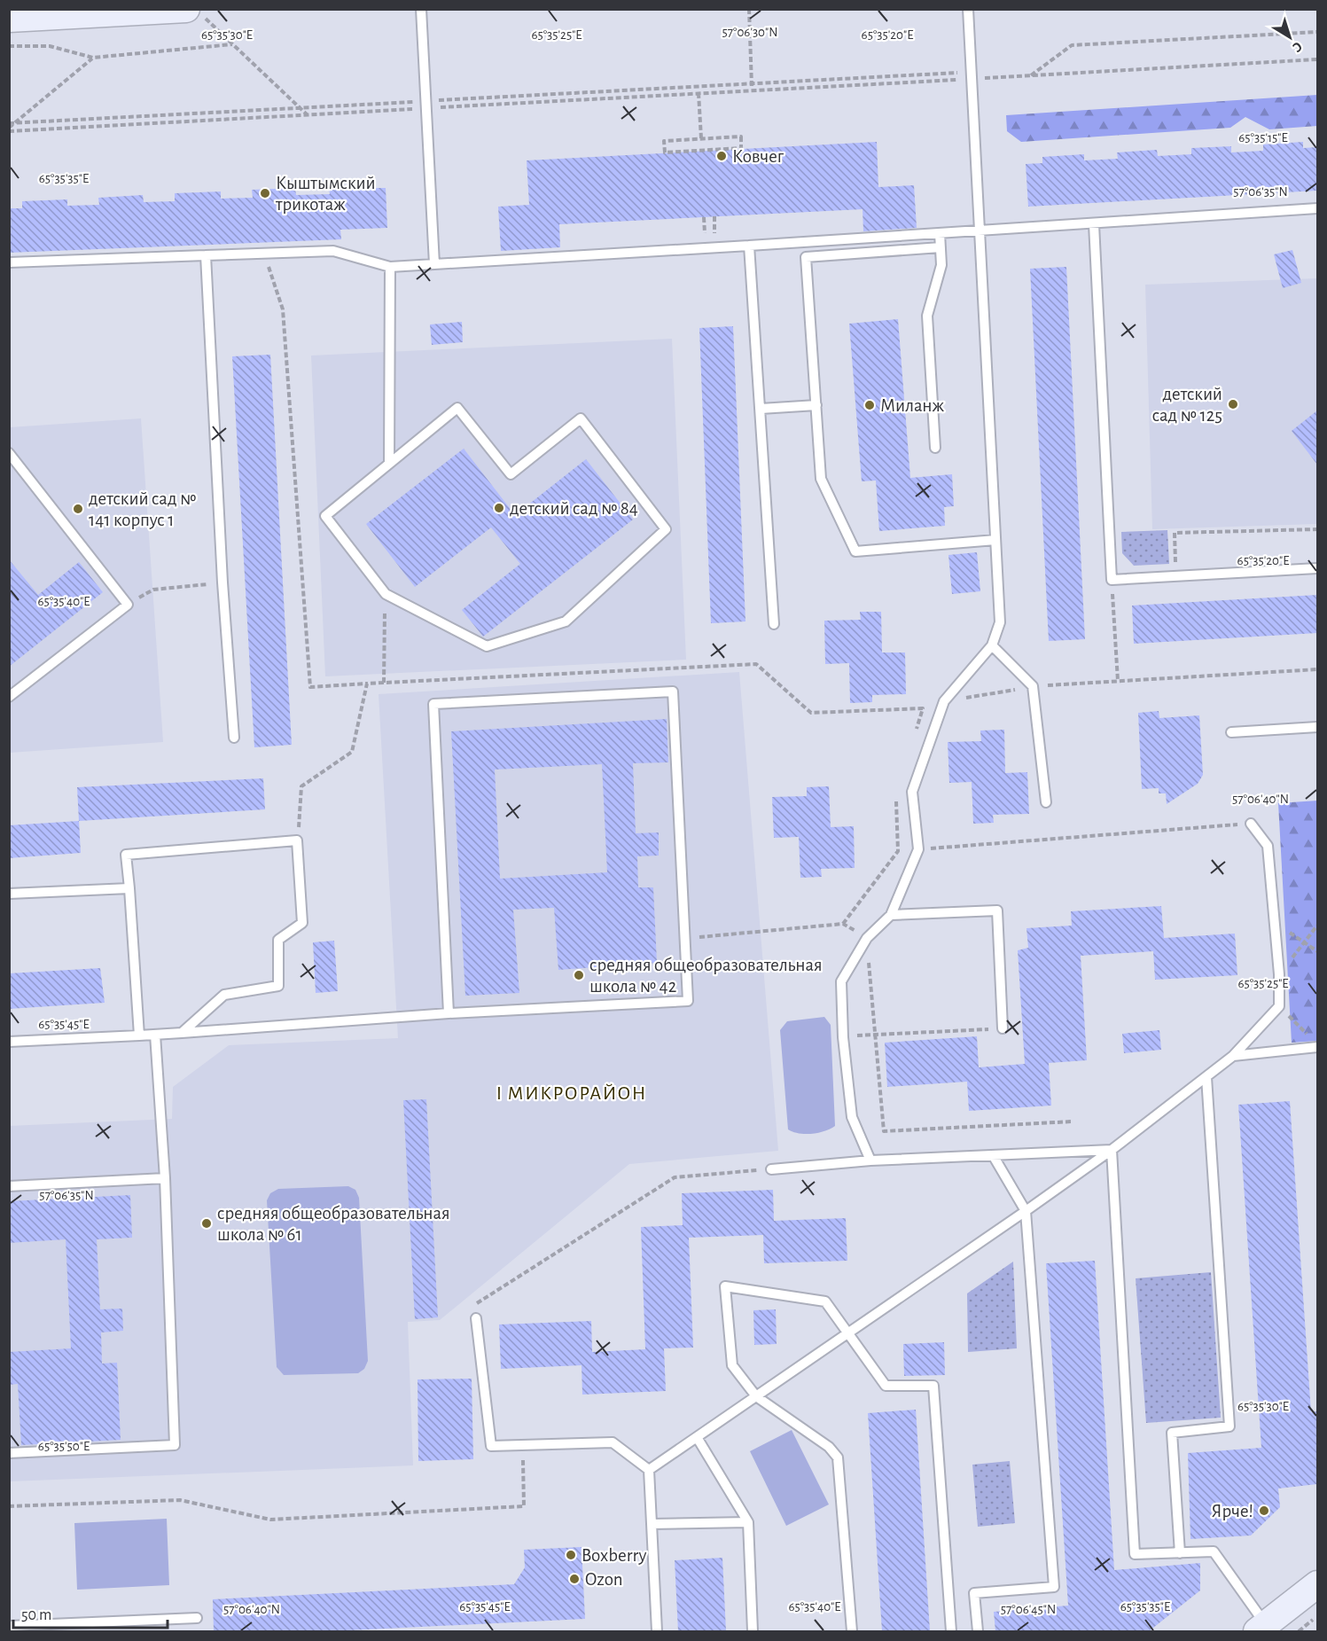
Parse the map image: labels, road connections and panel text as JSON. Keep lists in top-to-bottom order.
{
  "districts": ["I МИКРОРАЙОН"],
  "places": [
    "Ковчег",
    "Кыштымский трикотаж",
    "детский сад № 125",
    "Миланж",
    "детский сад № 84",
    "детский сад № 141 корпус 1",
    "средняя общеобразовательная школа № 42",
    "средняя общеобразовательная школа № 61",
    "Ярче!",
    "Boxberry",
    "Ozon"
  ],
  "scale_bar": "50 m",
  "north": "bottom right",
  "coordinates": [
    "57°06'30\"N",
    "65°35'30\"E",
    "65°35'25\"E",
    "65°35'20\"E",
    "65°35'15\"E",
    "65°35'35\"E",
    "57°06'35\"N",
    "65°35'40\"E",
    "57°06'40\"N",
    "65°35'45\"E",
    "65°35'50\"E",
    "57°06'45\"N"
  ]
}
